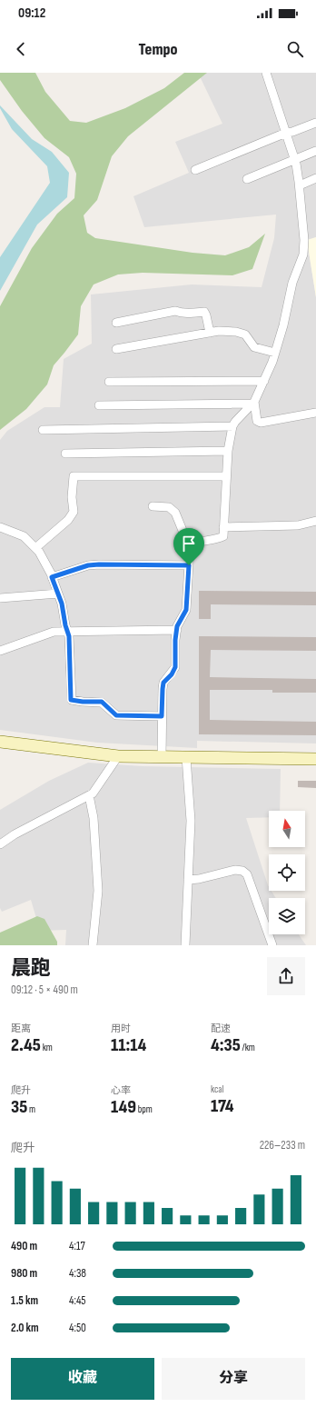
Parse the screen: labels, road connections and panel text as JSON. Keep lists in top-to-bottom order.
{
  "north": "top",
  "page": {
    "status": "09:12",
    "header": "Tempo",
    "heading": ["晨跑", "09:12 · 5 × 490 m"],
    "stats": [
      ["距离", "2.45 km"],
      ["用时", "11:14"],
      ["配速", "4:35 /km"],
      ["爬升", "35 m"],
      ["心率", "149 bpm"],
      ["kcal", "174"]
    ],
    "chart": ["爬升", "226–233 m"],
    "list": [
      {
        "name": "490 m",
        "note": "4:17"
      },
      {
        "name": "980 m",
        "note": "4:38"
      },
      {
        "name": "1.5 km",
        "note": "4:45"
      },
      {
        "name": "2.0 km",
        "note": "4:50"
      }
    ],
    "buttons": ["收藏", "分享"]
  }
}
